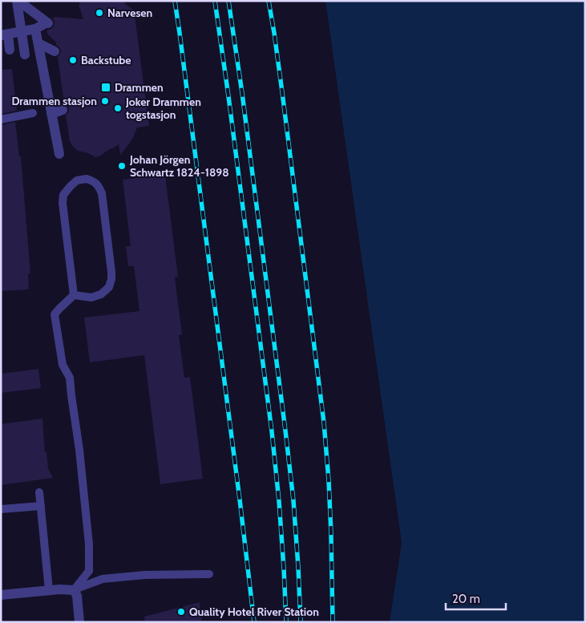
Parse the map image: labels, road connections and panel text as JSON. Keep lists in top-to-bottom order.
{
  "places": {
    "other": [
      "Narvesen",
      "Backstube",
      "Drammen stasjon",
      "Joker Drammen togstasjon",
      "Johan Jörgen Schwartz 1824-1898",
      "Quality Hotel River Station"
    ],
    "transit": ["Drammen"]
  },
  "scale_bar": "20 m"
}
